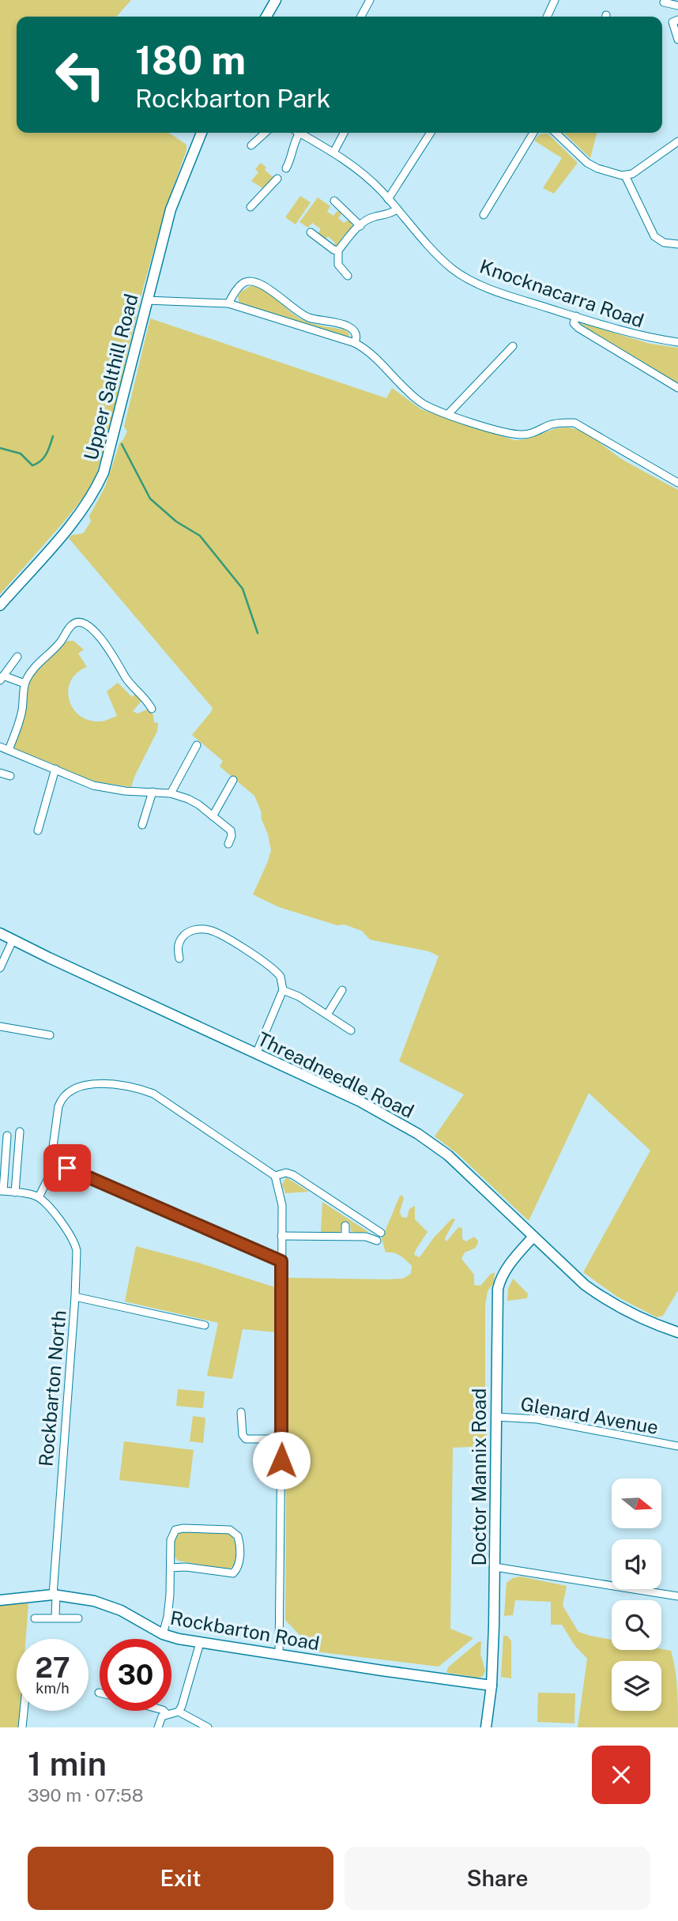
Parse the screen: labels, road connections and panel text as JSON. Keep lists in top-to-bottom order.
{
  "streets": {
    "main road": [
      "Upper Salthill Road",
      "Threadneedle Road",
      "Doctor Mannix Road",
      "Rockbarton Road"
    ],
    "street": ["Knocknacarra Road", "Rockbarton North", "Glenard Avenue"]
  },
  "crossings": [
    ["Threadneedle Road", "Doctor Mannix Road"],
    ["Rockbarton North", "Rockbarton Road"],
    ["Glenard Avenue", "Doctor Mannix Road"],
    ["Doctor Mannix Road", "Rockbarton Road"]
  ],
  "north": "right",
  "page": {
    "turn": ["180 m", "Rockbarton Park"],
    "speed": "27 km/h",
    "limit": "30",
    "heading": ["1 min", "390 m · 07:58"],
    "buttons": ["Exit", "Share"]
  }
}
